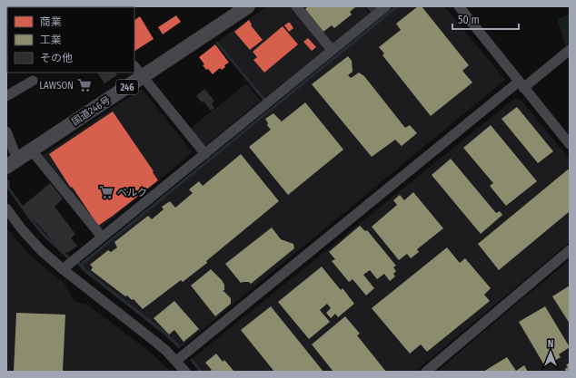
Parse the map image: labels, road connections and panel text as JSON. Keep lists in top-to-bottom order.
{
  "streets": {
    "highway": ["246", "国道246号"]
  },
  "places": {
    "supermarket": ["LAWSON", "ベルク"]
  },
  "legend": ["商業", "工業", "その他"],
  "scale_bar": "50 m",
  "north": "top"
}
